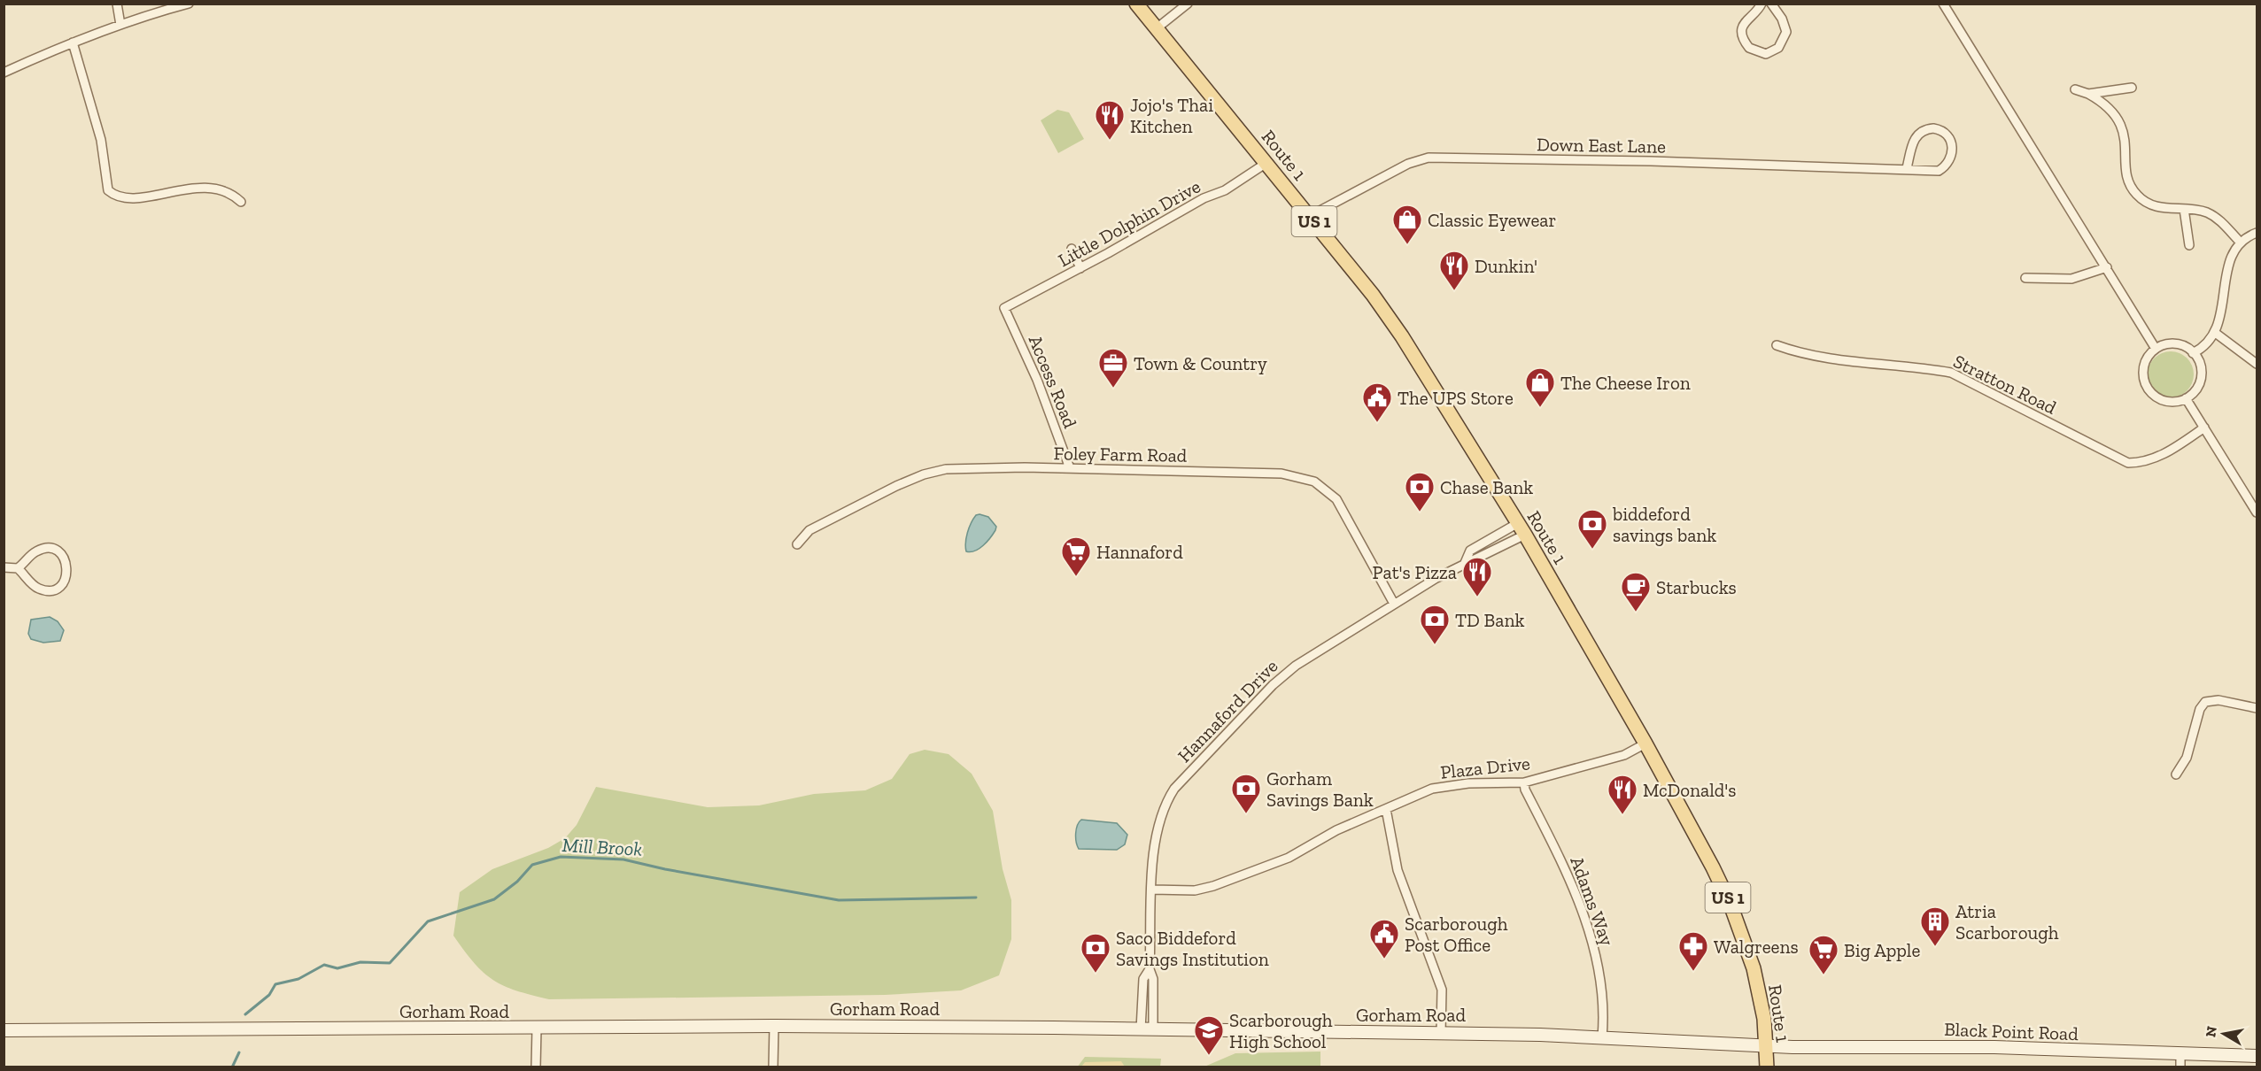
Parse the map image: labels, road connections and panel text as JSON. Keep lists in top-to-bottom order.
{
  "streets": {
    "main road": [
      "Route 1",
      "US 1",
      "Gorham Road",
      "Black Point Road"
    ],
    "street": [
      "Down East Lane",
      "Little Dolphin Drive",
      "Access Road",
      "Stratton Road",
      "Foley Farm Road",
      "Hannaford Drive",
      "Plaza Drive",
      "Adams Way"
    ]
  },
  "crossings": [
    ["Down East Lane", "Route 1"],
    ["Route 1", "Little Dolphin Drive"],
    ["Route 1", "Hannaford Drive"],
    ["Route 1", "Plaza Drive"],
    ["Route 1", "Gorham Road"],
    ["Route 1", "Black Point Road"],
    ["Little Dolphin Drive", "Access Road"],
    ["Access Road", "Foley Farm Road"],
    ["Foley Farm Road", "Hannaford Drive"],
    ["Hannaford Drive", "Plaza Drive"],
    ["Hannaford Drive", "Gorham Road"],
    ["Plaza Drive", "Adams Way"],
    ["Adams Way", "Gorham Road"],
    ["Gorham Road", "Black Point Road"]
  ],
  "water": ["Mill Brook"],
  "places": {
    "restaurant": [
      "Jojo's Thai Kitchen",
      "Dunkin'",
      "Pat's Pizza",
      "McDonald's"
    ],
    "shop": ["Classic Eyewear", "The Cheese Iron"],
    "office": ["Town & Country"],
    "public building": ["The UPS Store", "Scarborough Post Office"],
    "bank": [
      "Chase Bank",
      "biddeford savings bank",
      "TD Bank",
      "Gorham Savings Bank",
      "Saco Biddeford Savings Institution"
    ],
    "supermarket": ["Hannaford", "Big Apple"],
    "cafe": ["Starbucks"],
    "building": ["Atria Scarborough"],
    "pharmacy": ["Walgreens"],
    "school or university": ["Scarborough High School"]
  },
  "north": "left"
}
